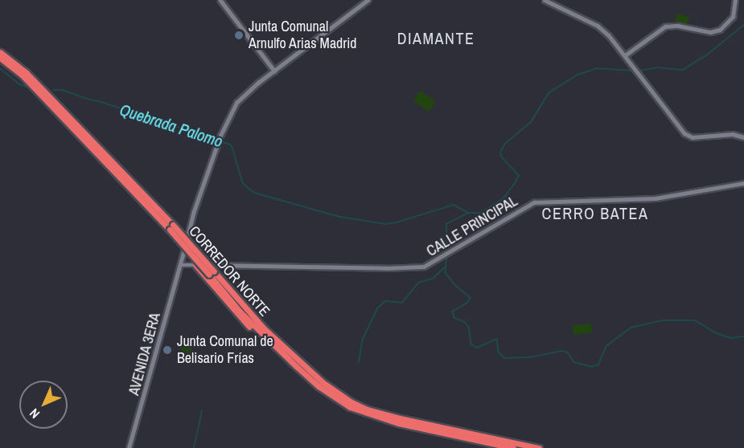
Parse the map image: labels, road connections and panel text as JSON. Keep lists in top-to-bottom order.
{
  "streets": {
    "highway": ["CORREDOR NORTE"],
    "street": ["CALLE PRINCIPAL", "AVENIDA 3ERA"]
  },
  "crossings": [
    ["CALLE PRINCIPAL", "AVENIDA 3ERA"]
  ],
  "districts": ["DIAMANTE", "CERRO BATEA"],
  "water": ["Quebrada Palomo"],
  "places": ["Junta Comunal Arnulfo Arias Madrid", "Junta Comunal de Belisario Frías"],
  "north": "bottom left"
}
